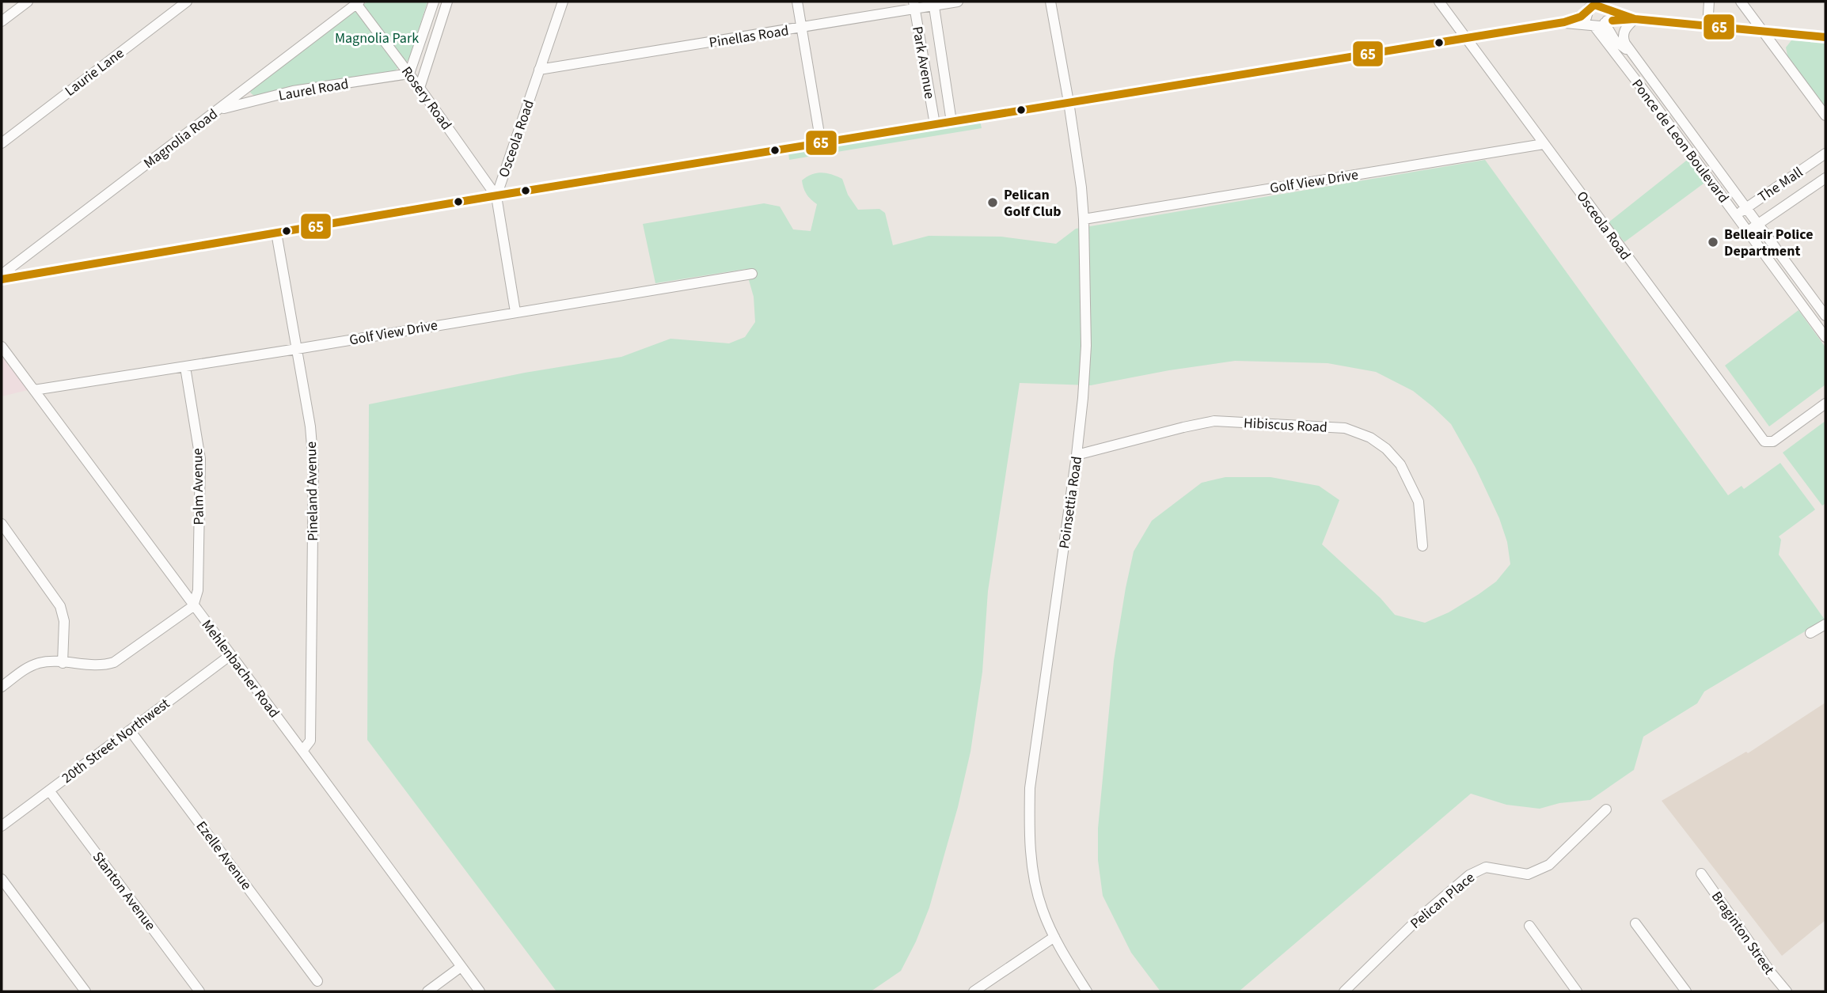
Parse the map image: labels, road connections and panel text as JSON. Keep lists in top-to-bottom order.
{
  "streets": {
    "street": [
      "Pinellas Road",
      "Park Avenue",
      "Laurie Lane",
      "Laurel Road",
      "Rosery Road",
      "Magnolia Road",
      "Osceola Road",
      "Ponce de Leon Boulevard",
      "Golf View Drive",
      "The Mall",
      "Hibiscus Road",
      "Palm Avenue",
      "Pineland Avenue",
      "Poinsettia Road",
      "Mehlenbacher Road",
      "20th Street Northwest",
      "Ezelle Avenue",
      "Stanton Avenue",
      "Pelican Place",
      "Braginton Street"
    ]
  },
  "crossings": [
    ["Pinellas Road", "Park Avenue"],
    ["Pinellas Road", "Osceola Road"],
    ["Laurel Road", "Rosery Road"],
    ["Laurel Road", "Magnolia Road"],
    ["Rosery Road", "Magnolia Road"],
    ["Rosery Road", "Osceola Road"],
    ["Osceola Road", "Golf View Drive"],
    ["Ponce de Leon Boulevard", "The Mall"],
    ["Golf View Drive", "Palm Avenue"],
    ["Golf View Drive", "Pineland Avenue"],
    ["Golf View Drive", "Poinsettia Road"],
    ["Golf View Drive", "Mehlenbacher Road"],
    ["Hibiscus Road", "Poinsettia Road"],
    ["Palm Avenue", "Mehlenbacher Road"],
    ["Pineland Avenue", "Mehlenbacher Road"],
    ["Mehlenbacher Road", "20th Street Northwest"],
    ["20th Street Northwest", "Ezelle Avenue"],
    ["20th Street Northwest", "Stanton Avenue"]
  ],
  "parks": ["Magnolia Park"],
  "places": ["Pelican Golf Club", "Belleair Police Department"],
  "lines": ["transit line 65"]
}
